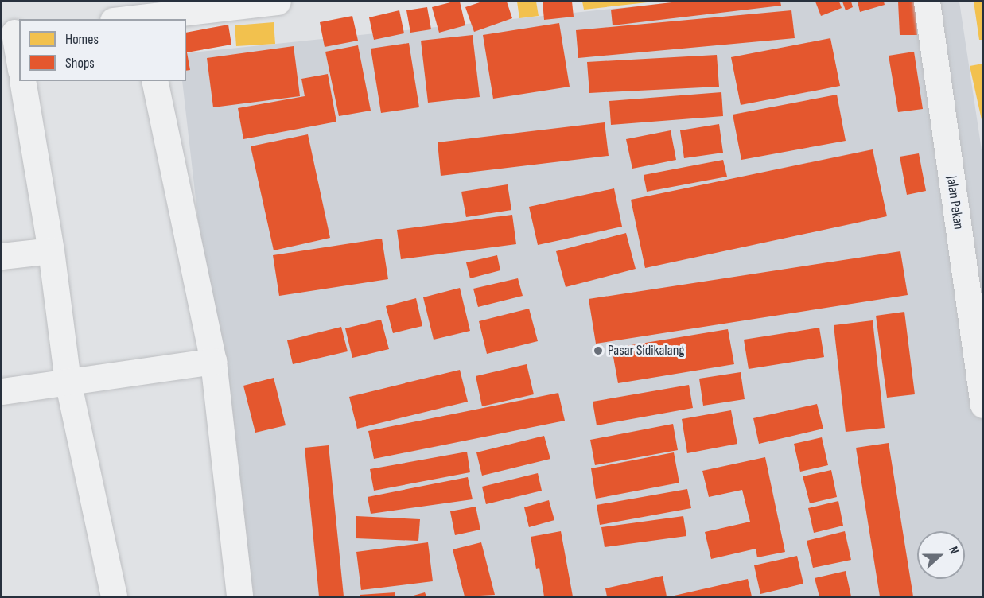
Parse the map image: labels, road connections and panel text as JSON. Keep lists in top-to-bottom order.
{
  "streets": {
    "street": ["Jalan Pekan"]
  },
  "places": ["Pasar Sidikalang"],
  "legend": ["Homes", "Shops"],
  "north": "right"
}
